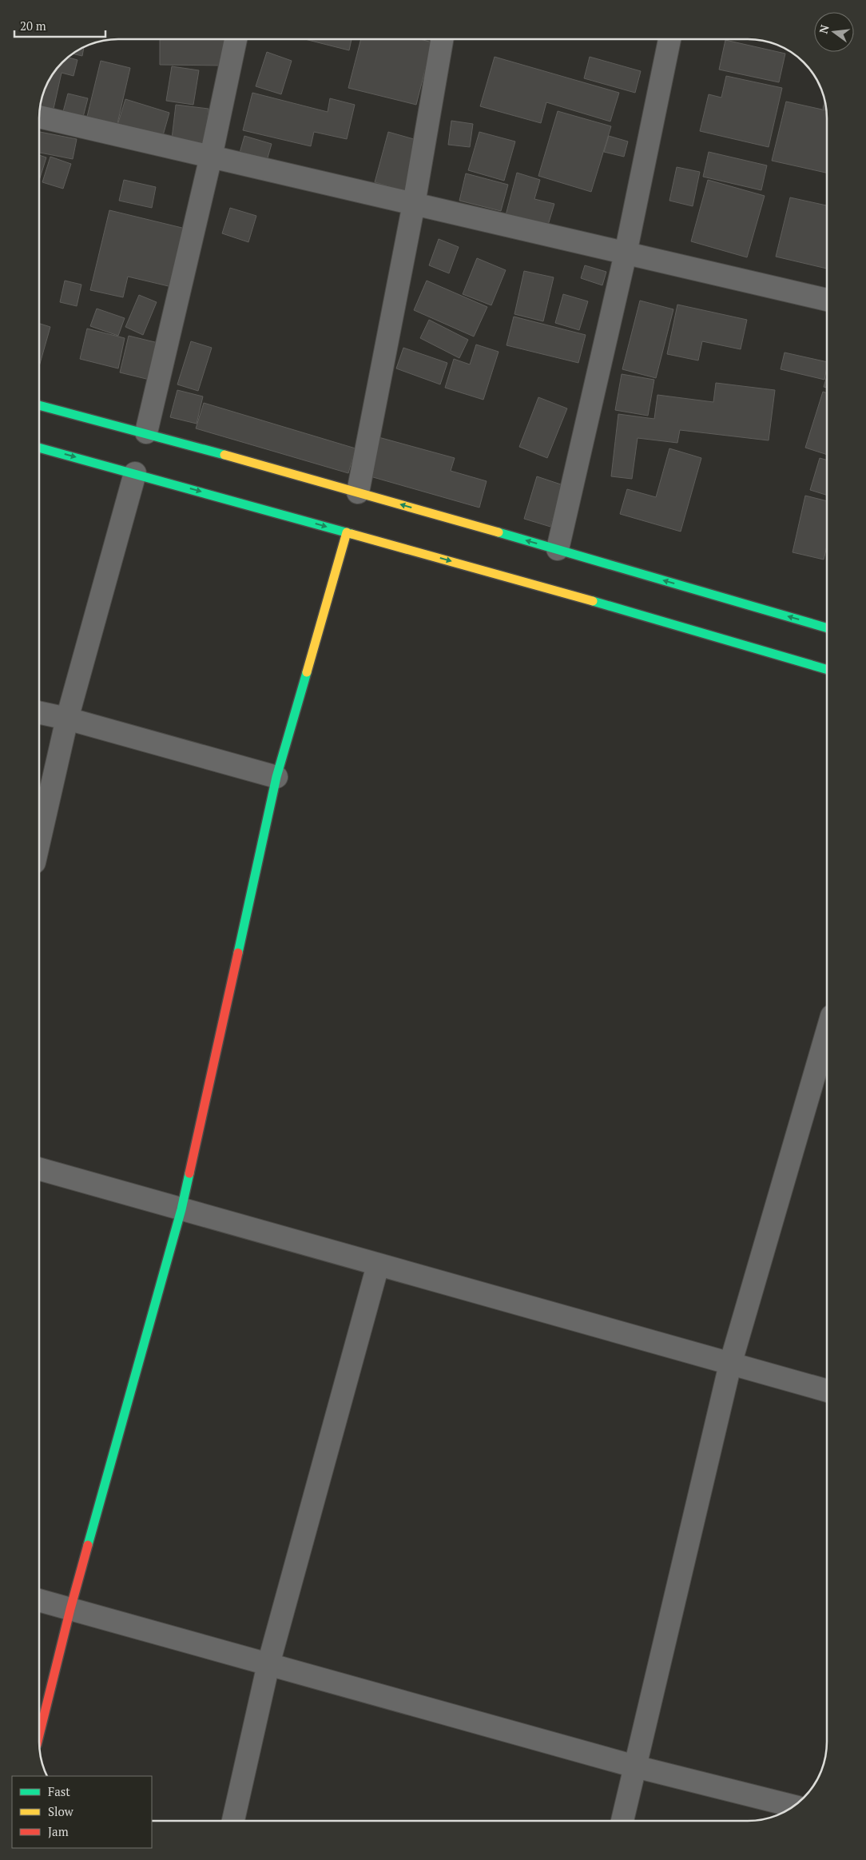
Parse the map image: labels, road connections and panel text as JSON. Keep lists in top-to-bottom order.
{
  "legend": ["Fast", "Slow", "Jam"],
  "scale_bar": "20 m",
  "north": "left"
}
